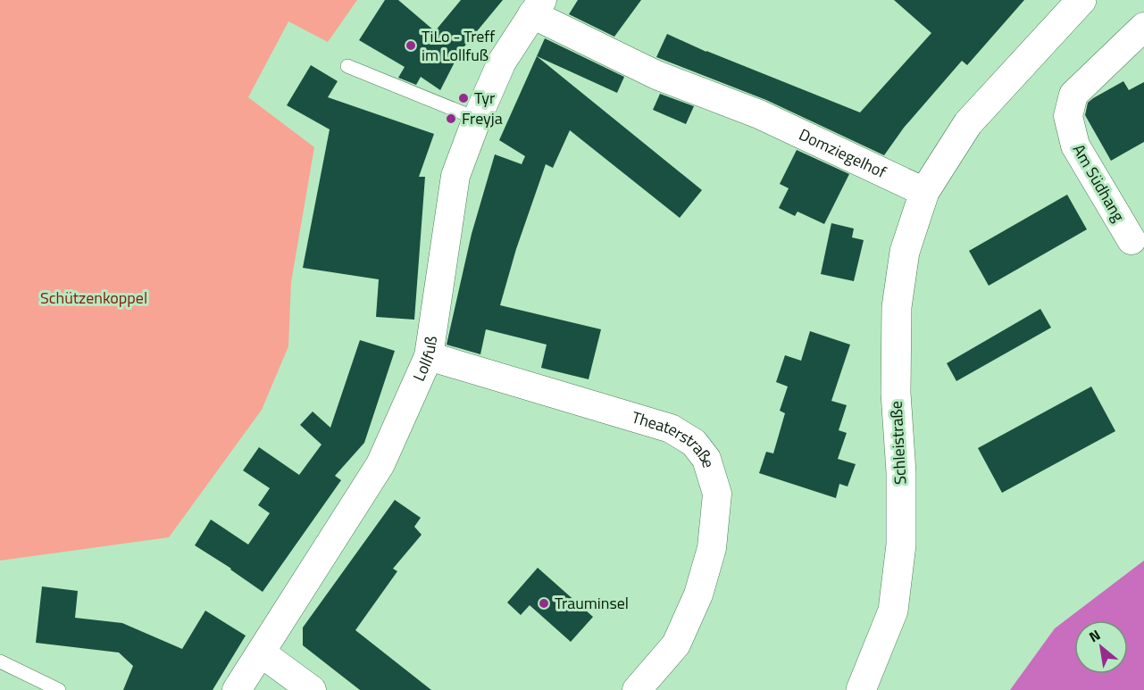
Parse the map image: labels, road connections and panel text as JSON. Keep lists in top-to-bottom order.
{
  "streets": {
    "street": [
      "Domziegelhof",
      "Am Südhang",
      "Lollfuß",
      "Schleistraße",
      "Theaterstraße"
    ]
  },
  "crossings": [
    ["Domziegelhof", "Lollfuß"],
    ["Domziegelhof", "Schleistraße"],
    ["Lollfuß", "Theaterstraße"]
  ],
  "parks": ["Schützenkoppel"],
  "places": [
    "TiLo - Treff im Lollfuß",
    "Tyr",
    "Freyja",
    "Trauminsel"
  ],
  "north": "top left"
}
